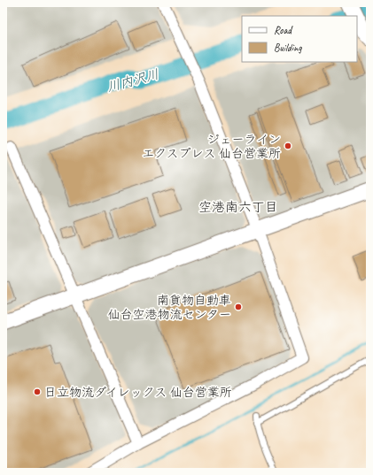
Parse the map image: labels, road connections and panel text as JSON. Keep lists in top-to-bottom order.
{
  "districts": ["空港南六丁目"],
  "water": ["川内沢川"],
  "places": ["ジェーライン エクスプレス 仙台営業所", "南貨物自動車 仙台空港物流センター", "日立物流ダイレックス 仙台営業所"],
  "legend": ["Road", "Building"]
}
